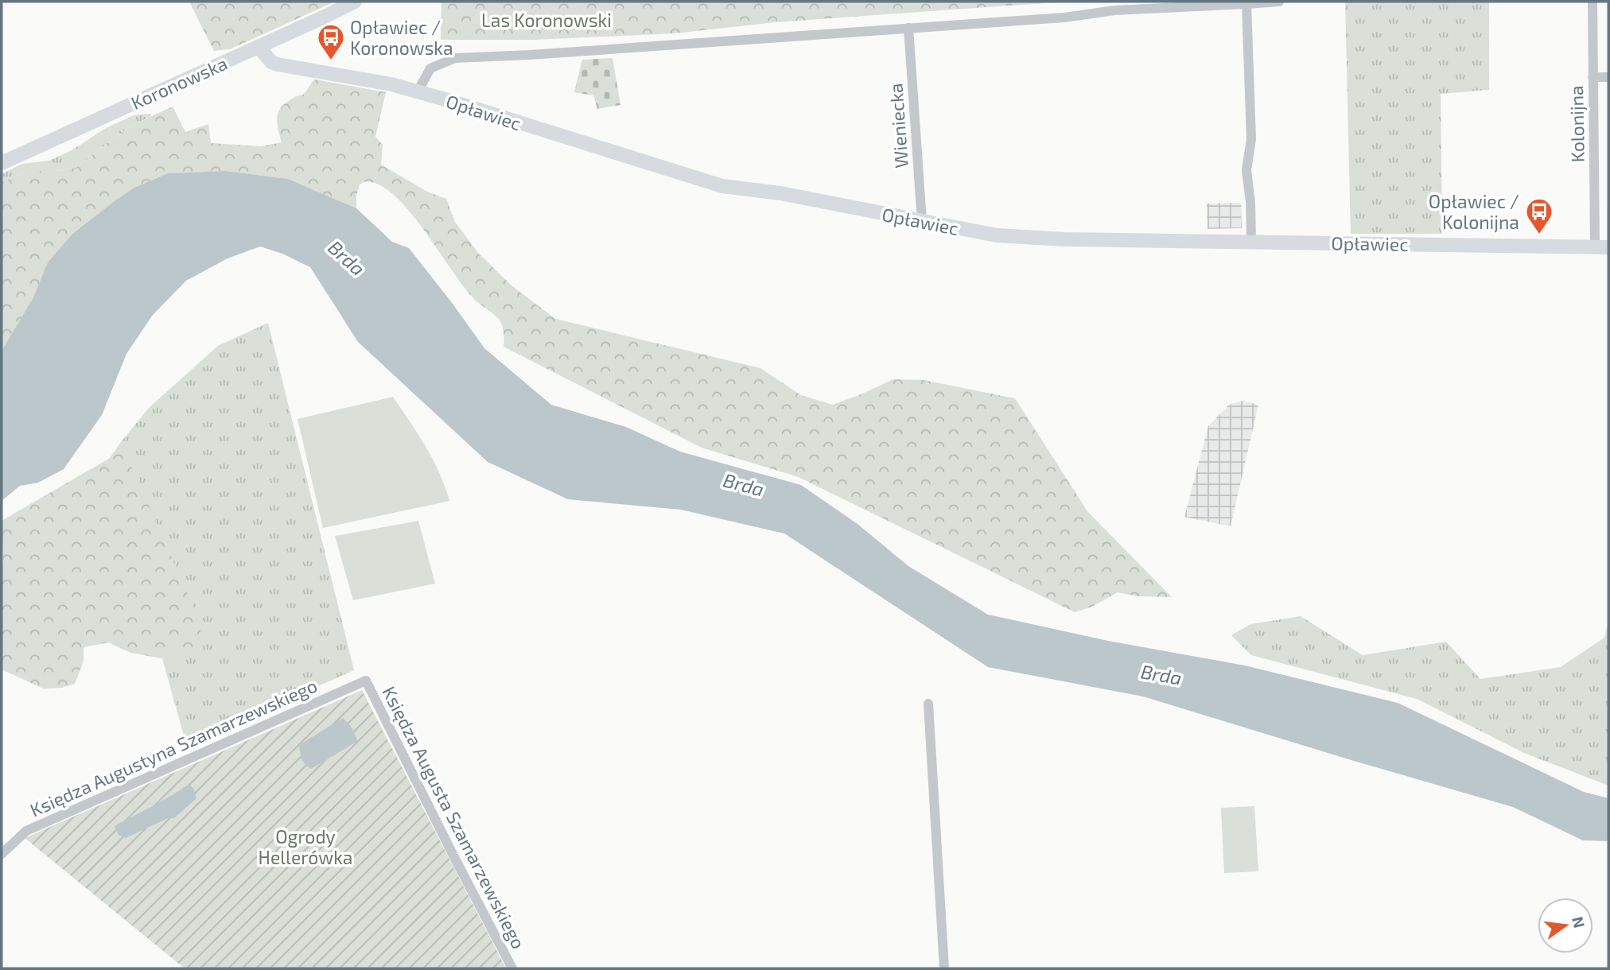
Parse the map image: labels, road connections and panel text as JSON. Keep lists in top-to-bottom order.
{
  "streets": {
    "street": [
      "Koronowska",
      "Opławiec",
      "Kolonijna",
      "Wieniecka",
      "Księdza Augustyna Szamarzewskiego",
      "Księdza Augusta Szamarzewskiego"
    ]
  },
  "crossings": [
    ["Koronowska", "Opławiec"],
    ["Opławiec", "Kolonijna"],
    ["Opławiec", "Wieniecka"],
    ["Księdza Augustyna Szamarzewskiego", "Księdza Augusta Szamarzewskiego"]
  ],
  "water": ["Brda"],
  "parks": ["Las Koronowski", "Ogrody Hellerówka"],
  "places": {
    "bus stop": ["Opławiec / Koronowska", "Opławiec / Kolonijna"]
  },
  "north": "right"
}
